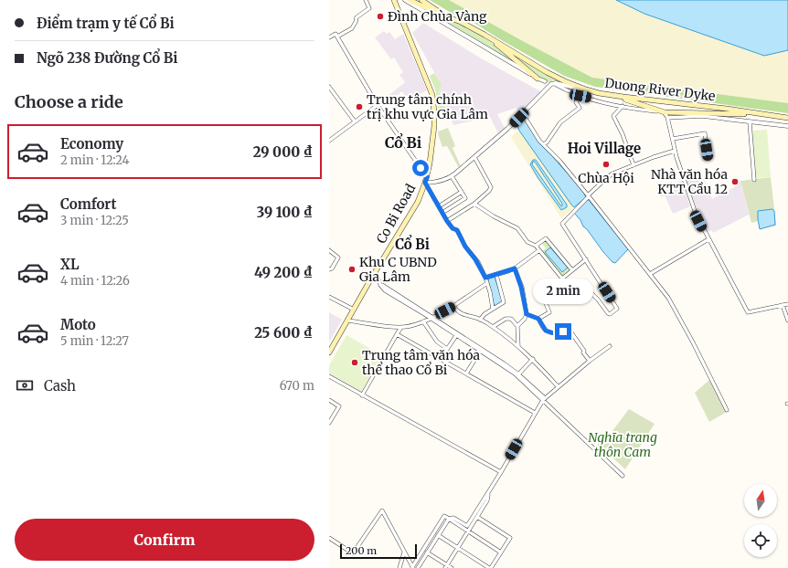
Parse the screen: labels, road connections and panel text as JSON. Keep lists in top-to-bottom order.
{
  "streets": {
    "main road": ["Duong River Dyke", "Co Bi Road"]
  },
  "districts": ["Cổ Bi", "Hoi Village", "Cổ Bi"],
  "parks": ["Nghĩa trang thôn Cam"],
  "places": [
    "Đình Chùa Vàng",
    "Trung tâm chính trị khu vực Gia Lâm",
    "Chùa Hội",
    "Nhà văn hóa KTT Cầu 12",
    "Khu C UBND Gia Lâm",
    "Trung tâm văn hóa thể thao Cổ Bi"
  ],
  "scale_bar": "200 m",
  "north": "top",
  "page": {
    "banner": ["Điểm trạm y tế Cổ Bi", "Ngõ 238 Đường Cổ Bi"],
    "heading": "Choose a ride",
    "list": [
      {
        "name": "Economy",
        "note": "2 min · 12:24",
        "value": "29 000 ₫"
      },
      {
        "name": "Comfort",
        "note": "3 min · 12:25",
        "value": "39 100 ₫"
      },
      {
        "name": "XL",
        "note": "4 min · 12:26",
        "value": "49 200 ₫"
      },
      {
        "name": "Moto",
        "note": "5 min · 12:27",
        "value": "25 600 ₫"
      }
    ],
    "bubble": "2 min",
    "pay": ["Cash", "670 m"],
    "buttons": "Confirm",
    "scale": "200 m"
  }
}
